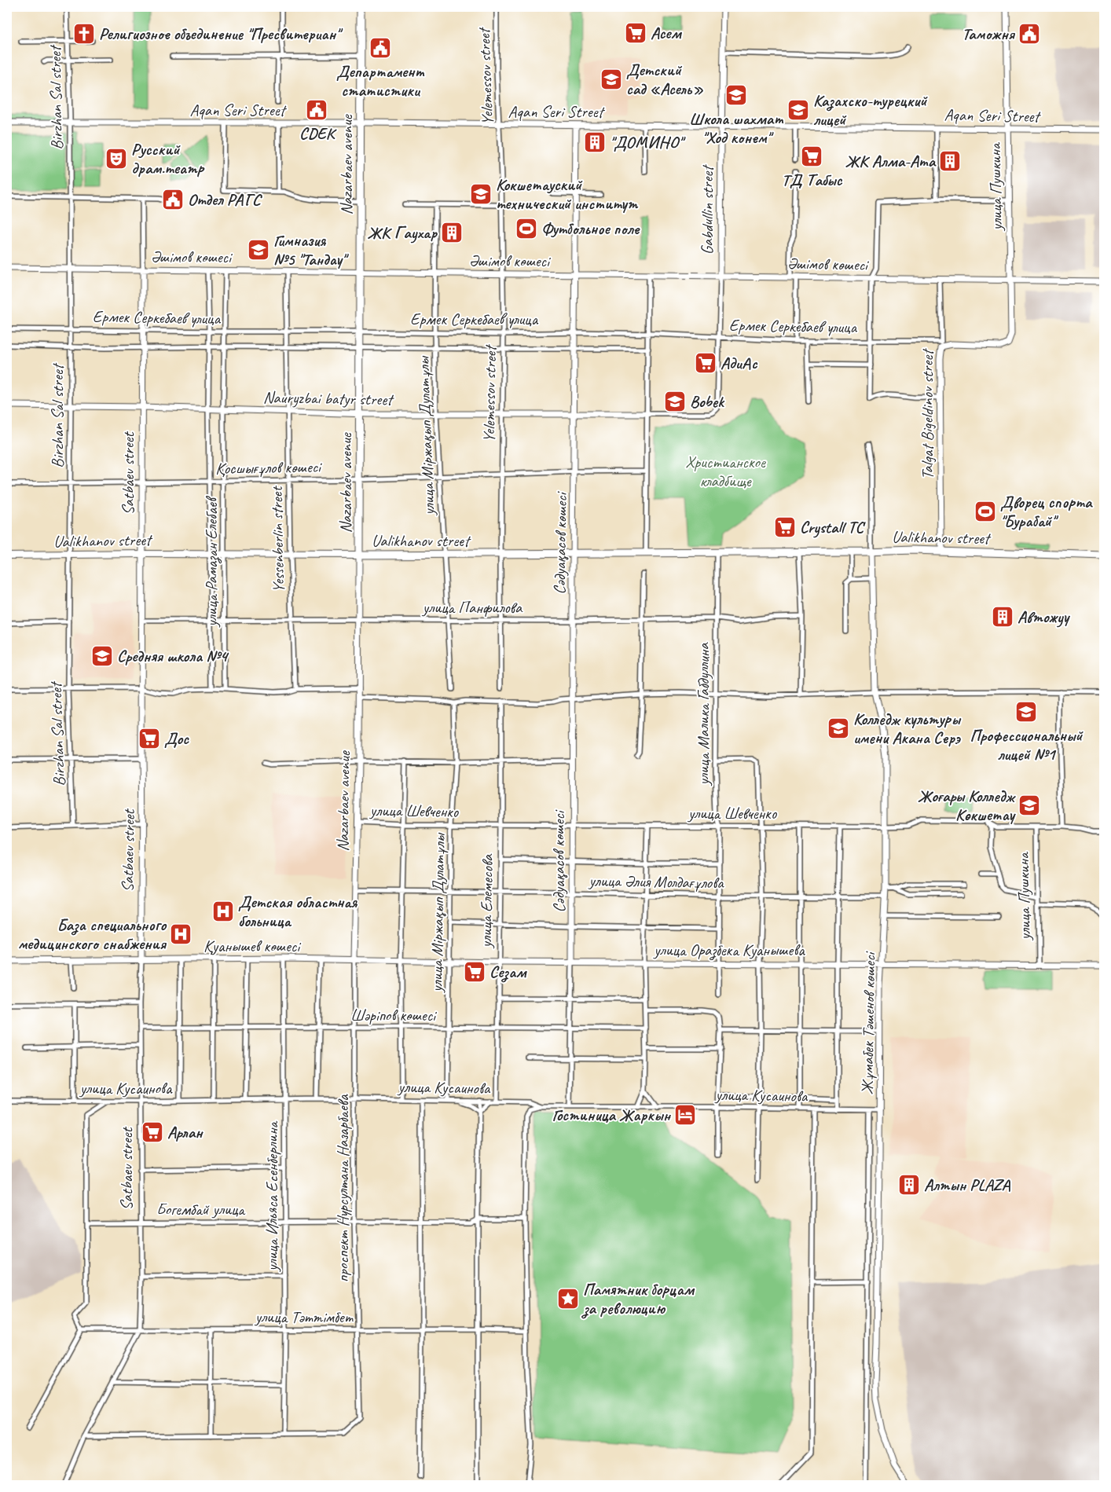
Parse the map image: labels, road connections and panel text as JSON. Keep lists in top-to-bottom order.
{
  "streets": {
    "highway": ["Nazarbaev avenue", "Ualikhanov street"],
    "street": [
      "Yelemessov street",
      "Birzhan Sal street",
      "Aqan Seri Street",
      "улица Пушкина",
      "Gabdullin street",
      "Әшімов көшесі",
      "Ермек Серкебаев улица",
      "Nauryzbai batyr street",
      "Talgat Bigeldinov street",
      "улица Міржақып Дулатұлы",
      "Қосшығұлов көшесі",
      "Satbaev street",
      "Yessenberlin street",
      "Сәдуақасов көшесі",
      "улица Рамазан Елебаев",
      "улица Панфилова",
      "улица Малика Габдуллина",
      "улица Шевченко",
      "улица Әлия Молдағұлова",
      "улица Елемесова",
      "Қуанышев көшесі",
      "улица Оразбека Куанышева",
      "Шәріпов көшесі",
      "Жұмабек Тәшенов көшесі",
      "улица Кусаинова",
      "проспект Нурсултана Назарбаева",
      "улица Ильяса Есенберлина",
      "Богембай улица",
      "улица Тәттімбет"
    ]
  },
  "crossings": [
    ["Yelemessov street", "Aqan Seri Street"],
    ["Yelemessov street", "Әшімов көшесі"],
    ["Yelemessov street", "Ермек Серкебаев улица"],
    ["Yelemessov street", "Nauryzbai batyr street"],
    ["Yelemessov street", "Қосшығұлов көшесі"],
    ["Yelemessov street", "Ualikhanov street"],
    ["Yelemessov street", "улица Панфилова"],
    ["Birzhan Sal street", "Aqan Seri Street"],
    ["Birzhan Sal street", "Әшімов көшесі"],
    ["Birzhan Sal street", "Ермек Серкебаев улица"],
    ["Birzhan Sal street", "Nauryzbai batyr street"],
    ["Birzhan Sal street", "Қосшығұлов көшесі"],
    ["Birzhan Sal street", "Ualikhanov street"],
    ["Aqan Seri Street", "Nazarbaev avenue"],
    ["Aqan Seri Street", "улица Пушкина"],
    ["Aqan Seri Street", "Gabdullin street"],
    ["Aqan Seri Street", "Сәдуақасов көшесі"],
    ["Nazarbaev avenue", "Әшімов көшесі"],
    ["Nazarbaev avenue", "Ермек Серкебаев улица"],
    ["Nazarbaev avenue", "Nauryzbai batyr street"],
    ["Nazarbaev avenue", "Қосшығұлов көшесі"],
    ["Nazarbaev avenue", "Ualikhanov street"],
    ["Nazarbaev avenue", "улица Панфилова"],
    ["Nazarbaev avenue", "улица Шевченко"],
    ["Nazarbaev avenue", "улица Әлия Молдағұлова"],
    ["Nazarbaev avenue", "Қуанышев көшесі"],
    ["Nazarbaev avenue", "улица Оразбека Куанышева"],
    ["Nazarbaev avenue", "проспект Нурсултана Назарбаева"],
    ["улица Пушкина", "Әшімов көшесі"],
    ["улица Пушкина", "Ермек Серкебаев улица"],
    ["улица Пушкина", "улица Шевченко"],
    ["улица Пушкина", "улица Оразбека Куанышева"],
    ["Gabdullin street", "Әшімов көшесі"],
    ["Gabdullin street", "Ермек Серкебаев улица"],
    ["Gabdullin street", "Nauryzbai batyr street"],
    ["Әшімов көшесі", "Talgat Bigeldinov street"],
    ["Әшімов көшесі", "улица Міржақып Дулатұлы"],
    ["Әшімов көшесі", "Satbaev street"],
    ["Әшімов көшесі", "Yessenberlin street"],
    ["Әшімов көшесі", "Сәдуақасов көшесі"],
    ["Әшімов көшесі", "улица Рамазан Елебаев"],
    ["Ермек Серкебаев улица", "Talgat Bigeldinov street"],
    ["Ермек Серкебаев улица", "улица Міржақып Дулатұлы"],
    ["Ермек Серкебаев улица", "Satbaev street"],
    ["Ермек Серкебаев улица", "Yessenberlin street"],
    ["Ермек Серкебаев улица", "Сәдуақасов көшесі"],
    ["Ермек Серкебаев улица", "улица Рамазан Елебаев"],
    ["Nauryzbai batyr street", "улица Міржақып Дулатұлы"],
    ["Nauryzbai batyr street", "Satbaev street"],
    ["Nauryzbai batyr street", "Yessenberlin street"],
    ["Nauryzbai batyr street", "Сәдуақасов көшесі"],
    ["Nauryzbai batyr street", "улица Рамазан Елебаев"],
    ["Talgat Bigeldinov street", "Ualikhanov street"],
    ["улица Міржақып Дулатұлы", "Қосшығұлов көшесі"],
    ["улица Міржақып Дулатұлы", "Ualikhanov street"],
    ["улица Міржақып Дулатұлы", "улица Панфилова"],
    ["улица Міржақып Дулатұлы", "улица Шевченко"],
    ["улица Міржақып Дулатұлы", "улица Әлия Молдағұлова"],
    ["улица Міржақып Дулатұлы", "улица Оразбека Куанышева"],
    ["улица Міржақып Дулатұлы", "Шәріпов көшесі"],
    ["улица Міржақып Дулатұлы", "улица Кусаинова"],
    ["Қосшығұлов көшесі", "Satbaev street"],
    ["Қосшығұлов көшесі", "Yessenberlin street"],
    ["Қосшығұлов көшесі", "Сәдуақасов көшесі"],
    ["Қосшығұлов көшесі", "улица Рамазан Елебаев"],
    ["Satbaev street", "Ualikhanov street"],
    ["Satbaev street", "улица Панфилова"],
    ["Satbaev street", "Қуанышев көшесі"],
    ["Satbaev street", "Шәріпов көшесі"],
    ["Satbaev street", "улица Кусаинова"],
    ["Satbaev street", "Богембай улица"],
    ["Satbaev street", "улица Тәттімбет"],
    ["Ualikhanov street", "Yessenberlin street"],
    ["Ualikhanov street", "Сәдуақасов көшесі"],
    ["Ualikhanov street", "улица Рамазан Елебаев"],
    ["Ualikhanov street", "улица Малика Габдуллина"],
    ["Ualikhanov street", "Жұмабек Тәшенов көшесі"],
    ["Yessenberlin street", "улица Панфилова"],
    ["Сәдуақасов көшесі", "улица Панфилова"],
    ["Сәдуақасов көшесі", "улица Шевченко"],
    ["Сәдуақасов көшесі", "улица Әлия Молдағұлова"],
    ["Сәдуақасов көшесі", "улица Оразбека Куанышева"],
    ["улица Рамазан Елебаев", "улица Панфилова"],
    ["улица Панфилова", "улица Малика Габдуллина"],
    ["улица Малика Габдуллина", "улица Шевченко"],
    ["улица Малика Габдуллина", "улица Әлия Молдағұлова"],
    ["улица Малика Габдуллина", "улица Оразбека Куанышева"],
    ["улица Шевченко", "улица Елемесова"],
    ["улица Шевченко", "Жұмабек Тәшенов көшесі"],
    ["улица Әлия Молдағұлова", "улица Елемесова"],
    ["улица Әлия Молдағұлова", "Жұмабек Тәшенов көшесі"],
    ["улица Елемесова", "улица Оразбека Куанышева"],
    ["улица Елемесова", "Шәріпов көшесі"],
    ["улица Елемесова", "улица Кусаинова"],
    ["Қуанышев көшесі", "улица Оразбека Куанышева"],
    ["Қуанышев көшесі", "проспект Нурсултана Назарбаева"],
    ["Қуанышев көшесі", "улица Ильяса Есенберлина"],
    ["улица Оразбека Куанышева", "Жұмабек Тәшенов көшесі"],
    ["улица Оразбека Куанышева", "проспект Нурсултана Назарбаева"],
    ["Шәріпов көшесі", "проспект Нурсултана Назарбаева"],
    ["Шәріпов көшесі", "улица Ильяса Есенберлина"],
    ["Жұмабек Тәшенов көшесі", "улица Кусаинова"],
    ["улица Кусаинова", "проспект Нурсултана Назарбаева"],
    ["улица Кусаинова", "улица Ильяса Есенберлина"],
    ["проспект Нурсултана Назарбаева", "улица Ильяса Есенберлина"],
    ["проспект Нурсултана Назарбаева", "Богембай улица"],
    ["проспект Нурсултана Назарбаева", "улица Тәттімбет"],
    ["улица Ильяса Есенберлина", "Богембай улица"],
    ["улица Ильяса Есенберлина", "улица Тәттімбет"]
  ],
  "parks": ["Христианское кладбище"],
  "places": {
    "supermarket": [
      "Асем",
      "ТД Табыс",
      "АдиАс",
      "Crystall TC",
      "Дос",
      "Сезам",
      "Арлан"
    ],
    "church": ["Религиозное объединение \"Пресвитериан\""],
    "public building": [
      "Таможня",
      "Департамент статистики",
      "CDEK",
      "Отдел РАГС"
    ],
    "school or university": [
      "Детский сад «Асель»",
      "Школа шахмат \"Ход конем\"",
      "Казахско-турецкий лицей",
      "Кокшетауский технический институт",
      "Гимназия №5 \"Тандау\"",
      "Bobek",
      "Средняя школа №4",
      "Профессиональный лицей №1",
      "Колледж культуры имени Акана Серэ",
      "Жоғары Колледж Көкшетау"
    ],
    "building": [
      "\"ДОМИНО\"",
      "ЖК Алма-Ата",
      "ЖК Гаухар",
      "Автожуу",
      "Алтын PLAZA"
    ],
    "theatre": ["Русский драм.театр"],
    "sports": ["Футбольное поле", "Дворец спорта \"Бурабай\""],
    "hospital": ["Детская областная больница", "База специального медицинского снабжения"],
    "hotel": ["Гостиница Жаркын"],
    "place": ["Памятник борцам за революцию"]
  }
}
